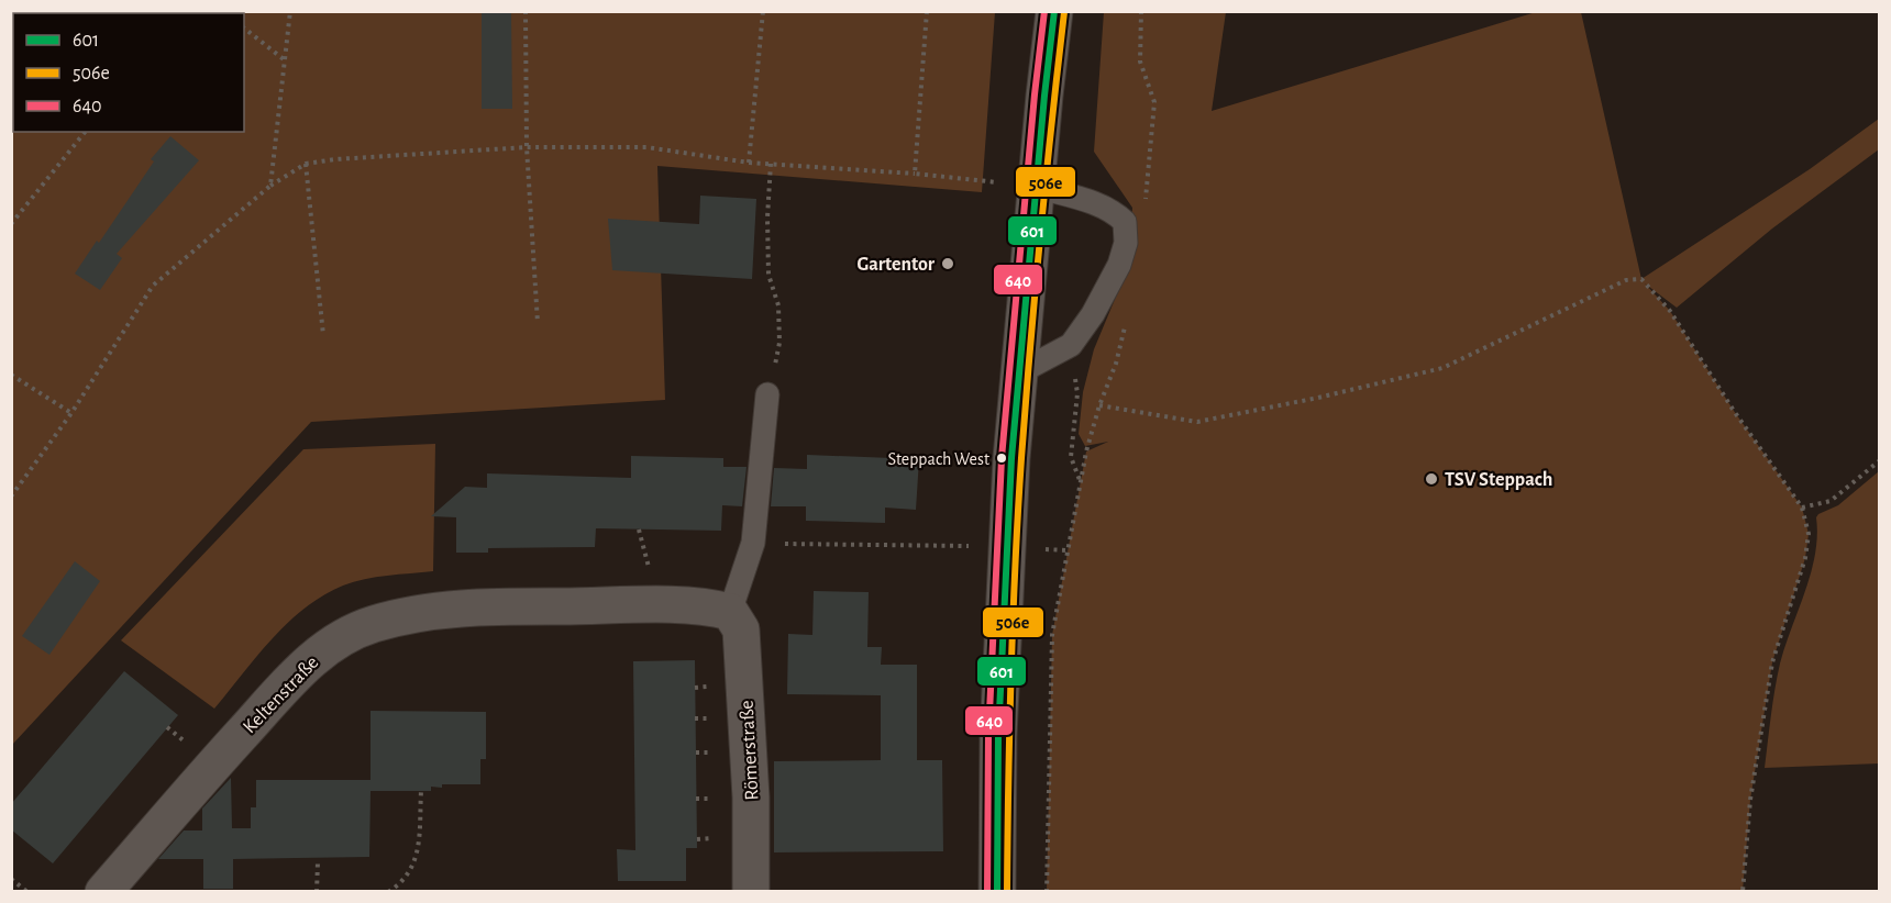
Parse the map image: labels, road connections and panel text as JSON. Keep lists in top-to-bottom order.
{
  "streets": {
    "street": ["Keltenstraße", "Römerstraße"]
  },
  "crossings": [
    ["Keltenstraße", "Römerstraße"]
  ],
  "places": ["Gartentor", "Steppach West", "TSV Steppach"],
  "lines": ["transit line 601", "transit line 640", "transit line 506e"],
  "legend": ["601", "506e", "640"]
}
